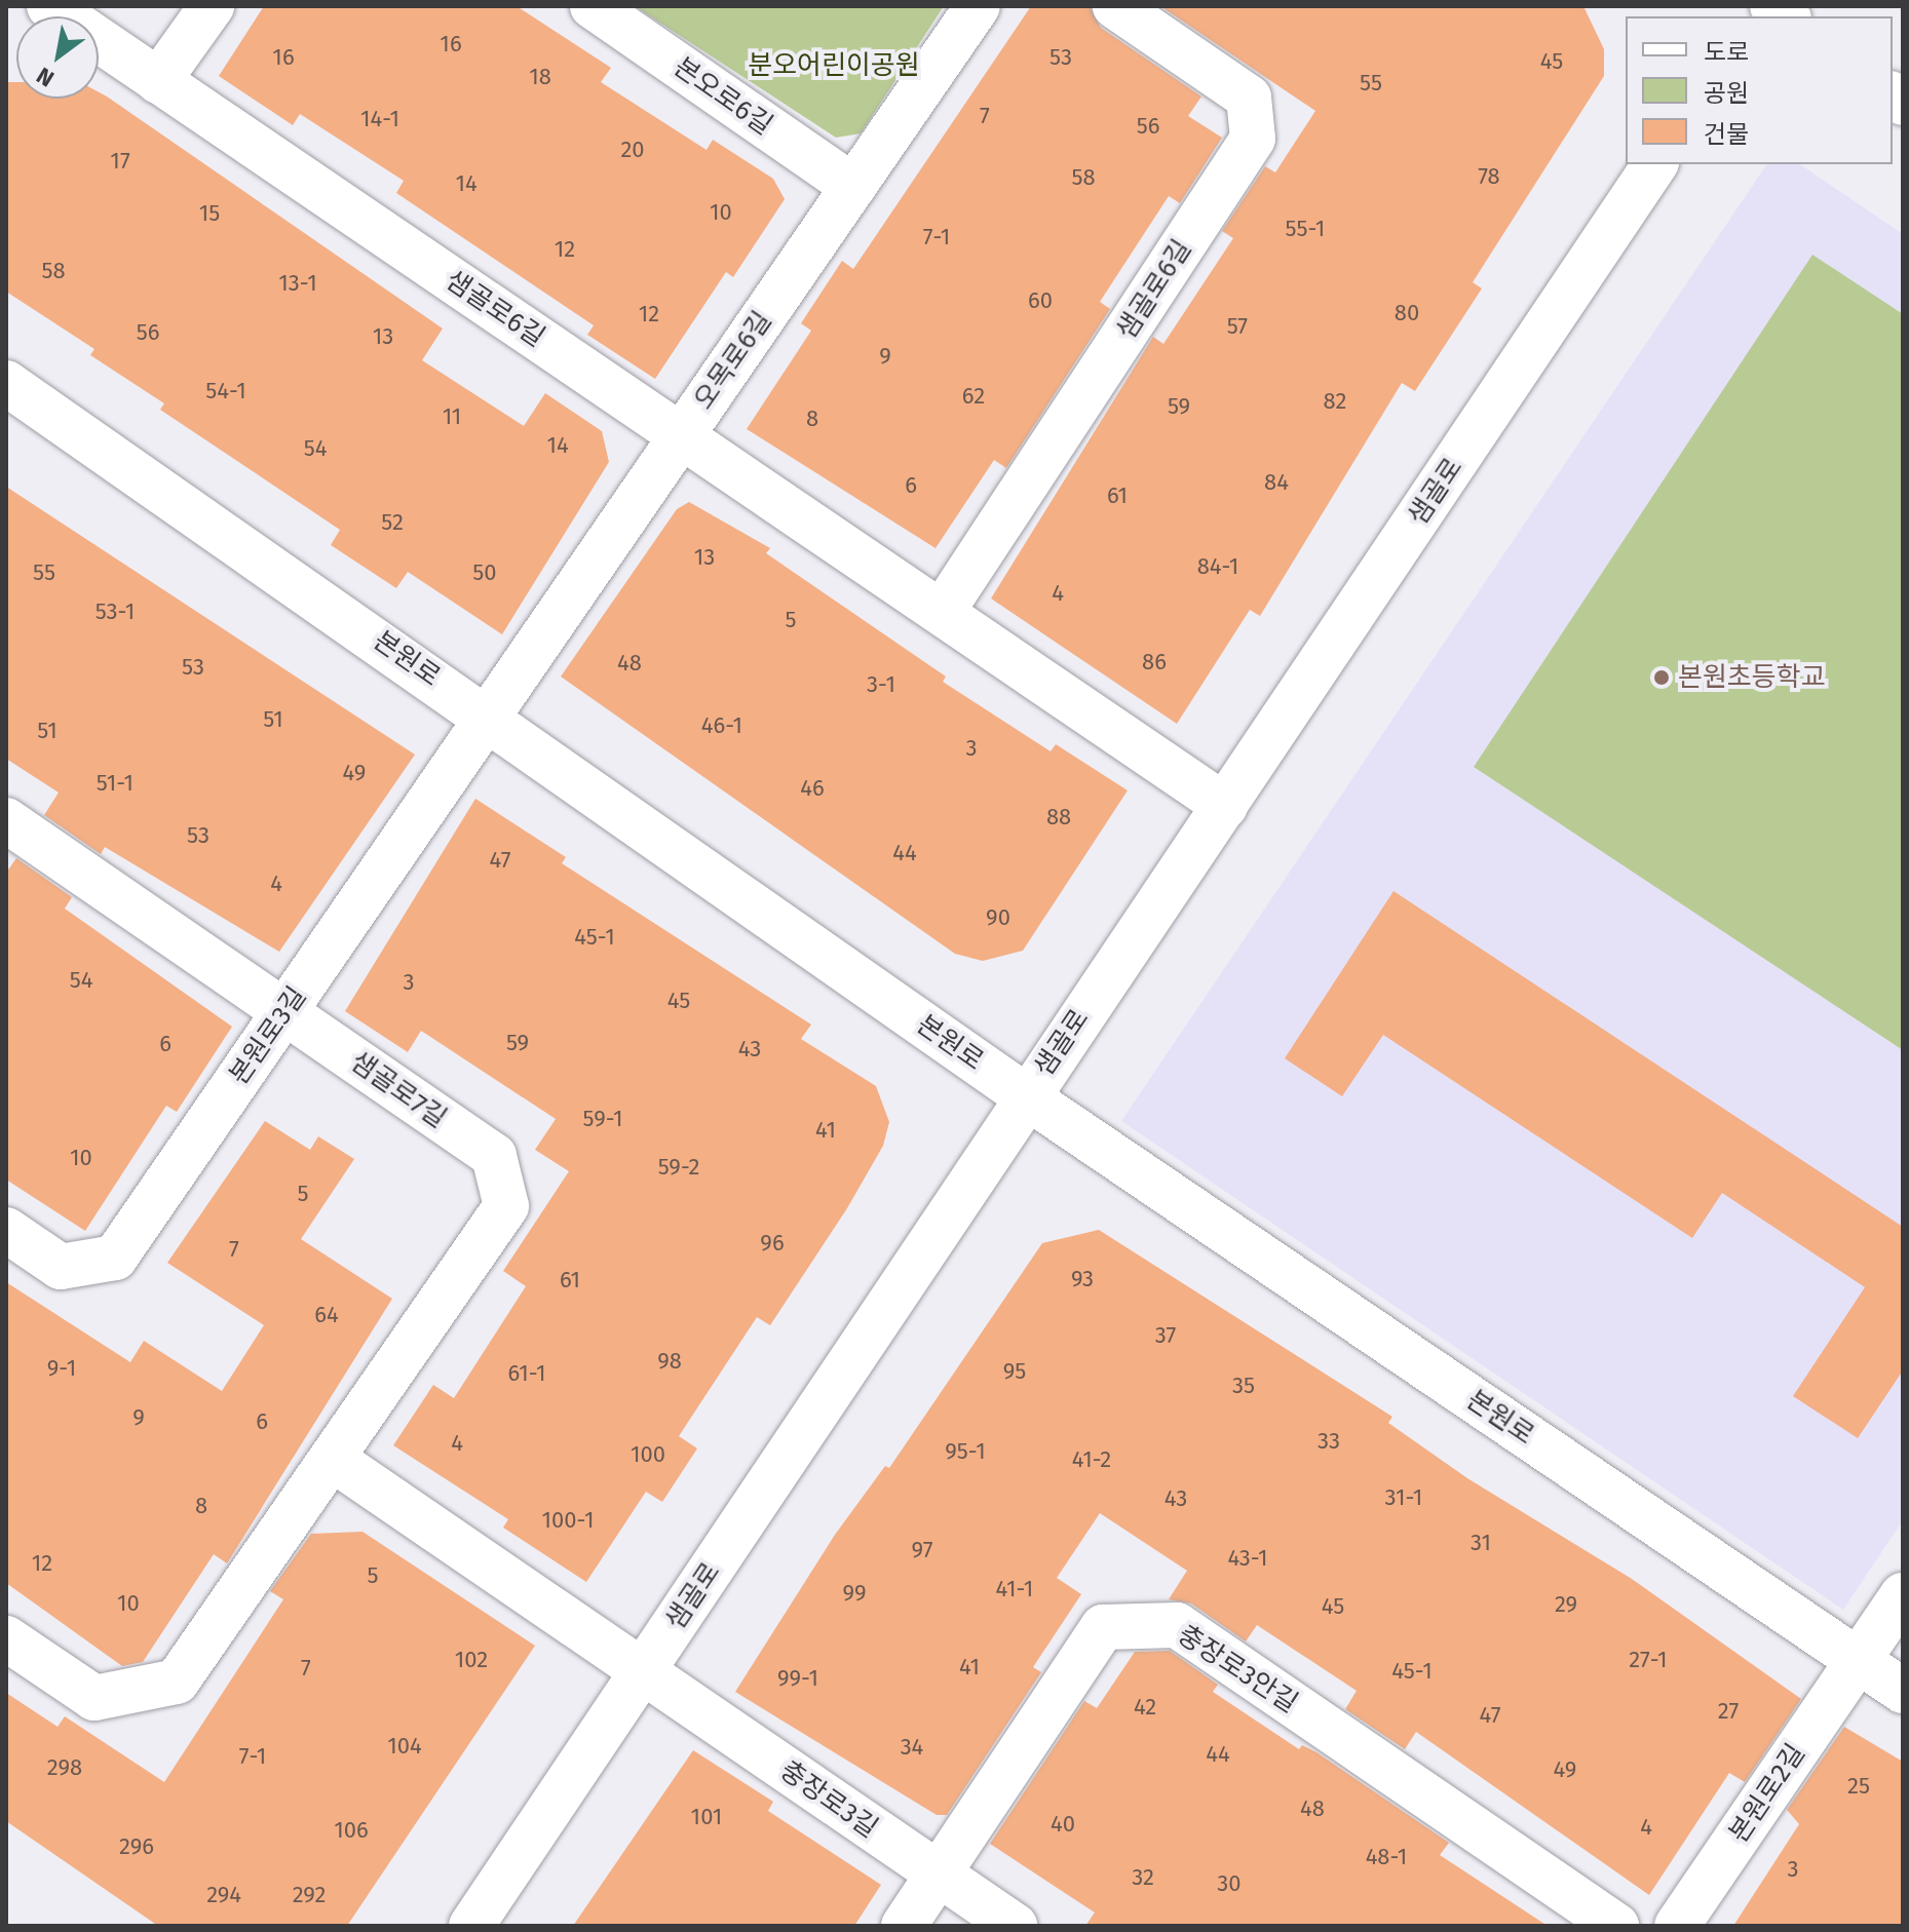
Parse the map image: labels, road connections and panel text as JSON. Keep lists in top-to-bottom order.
{
  "streets": {
    "street": [
      "본오로6길",
      "샘골로6길",
      "오목로6길",
      "샘골로",
      "본원로",
      "본원로3길",
      "샘골로7길",
      "충장로3안길",
      "본원로2길",
      "충장로3길"
    ]
  },
  "crossings": [
    ["본오로6길", "오목로6길"],
    ["샘골로6길", "오목로6길"],
    ["샘골로6길", "샘골로"],
    ["오목로6길", "본원로"],
    ["오목로6길", "본원로3길"],
    ["샘골로", "본원로"],
    ["샘골로", "충장로3길"],
    ["본원로", "본원로3길"],
    ["본원로", "본원로2길"],
    ["본원로3길", "샘골로7길"],
    ["충장로3안길", "충장로3길"]
  ],
  "parks": ["분오어린이공원"],
  "places": ["본원초등학교"],
  "house_numbers": [
    "16",
    "16",
    "53",
    "45",
    "18",
    "55",
    "7",
    "14-1",
    "56",
    "20",
    "17",
    "78",
    "58",
    "14",
    "10",
    "15",
    "55-1",
    "7-1",
    "12",
    "58",
    "13-1",
    "60",
    "80",
    "12",
    "57",
    "56",
    "13",
    "9",
    "54-1",
    "62",
    "82",
    "59",
    "11",
    "8",
    "14",
    "54",
    "84",
    "6",
    "61",
    "52",
    "13",
    "84-1",
    "55",
    "50",
    "4",
    "53-1",
    "5",
    "86",
    "48",
    "53",
    "3-1",
    "51",
    "46-1",
    "51",
    "3",
    "49",
    "51-1",
    "46",
    "88",
    "53",
    "44",
    "47",
    "4",
    "90",
    "45-1",
    "54",
    "3",
    "45",
    "59",
    "6",
    "43",
    "59-1",
    "41",
    "10",
    "59-2",
    "5",
    "96",
    "7",
    "93",
    "61",
    "64",
    "37",
    "98",
    "9-1",
    "95",
    "61-1",
    "35",
    "9",
    "6",
    "33",
    "4",
    "95-1",
    "100",
    "41-2",
    "31-1",
    "43",
    "8",
    "100-1",
    "31",
    "97",
    "43-1",
    "12",
    "5",
    "41-1",
    "99",
    "10",
    "29",
    "45",
    "102",
    "27-1",
    "41",
    "7",
    "45-1",
    "99-1",
    "42",
    "27",
    "47",
    "104",
    "34",
    "44",
    "7-1",
    "298",
    "49",
    "25",
    "48",
    "101",
    "40",
    "4",
    "106",
    "296",
    "48-1",
    "3",
    "32",
    "30",
    "294",
    "292"
  ],
  "legend": ["도로", "공원", "건물"],
  "north": "bottom left"
}
